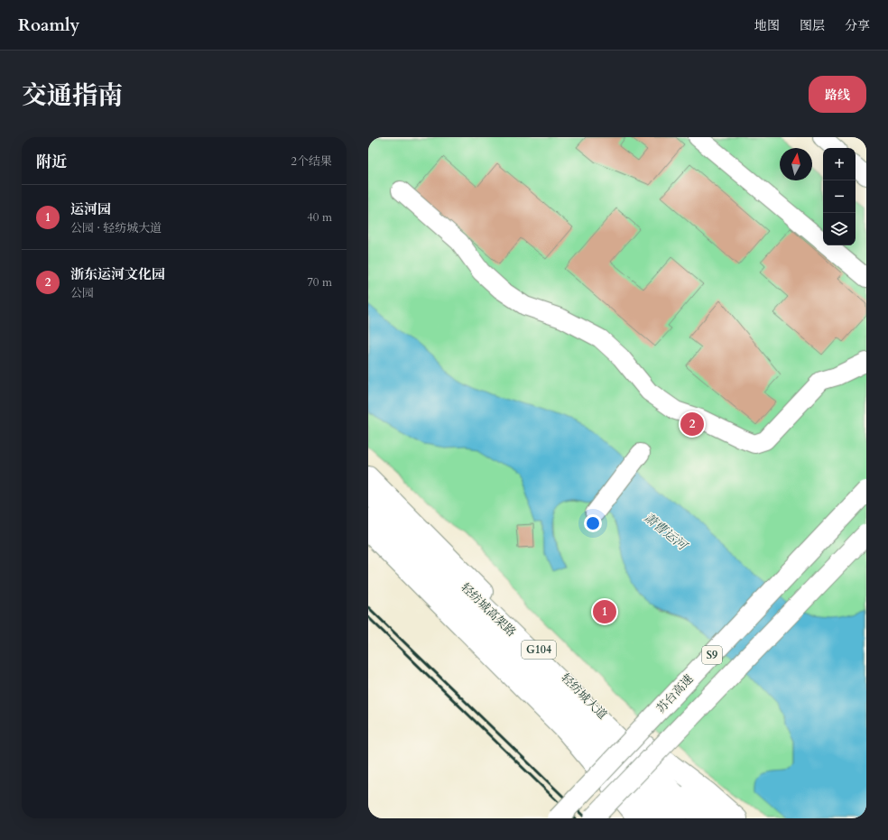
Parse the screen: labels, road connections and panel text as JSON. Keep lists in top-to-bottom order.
{
  "streets": {
    "main road": [
      "轻纺城高架路",
      "G104",
      "S9",
      "苏台高速",
      "轻纺城大道"
    ]
  },
  "water": ["萧曹运河"],
  "north": "top",
  "page": {
    "header": "Roamly",
    "nav": ["地图", "图层", "分享"],
    "title": "交通指南",
    "buttons": "路线",
    "heading": ["附近", "2个结果"],
    "map_buttons": ["+", "−"],
    "list": [
      {
        "mark": "1",
        "name": "运河园",
        "note": "公园 · 轻纺城大道",
        "value": "40 m"
      },
      {
        "mark": "2",
        "name": "浙东运河文化园",
        "note": "公园",
        "value": "70 m"
      }
    ],
    "pins": ["2", "1"]
  }
}
